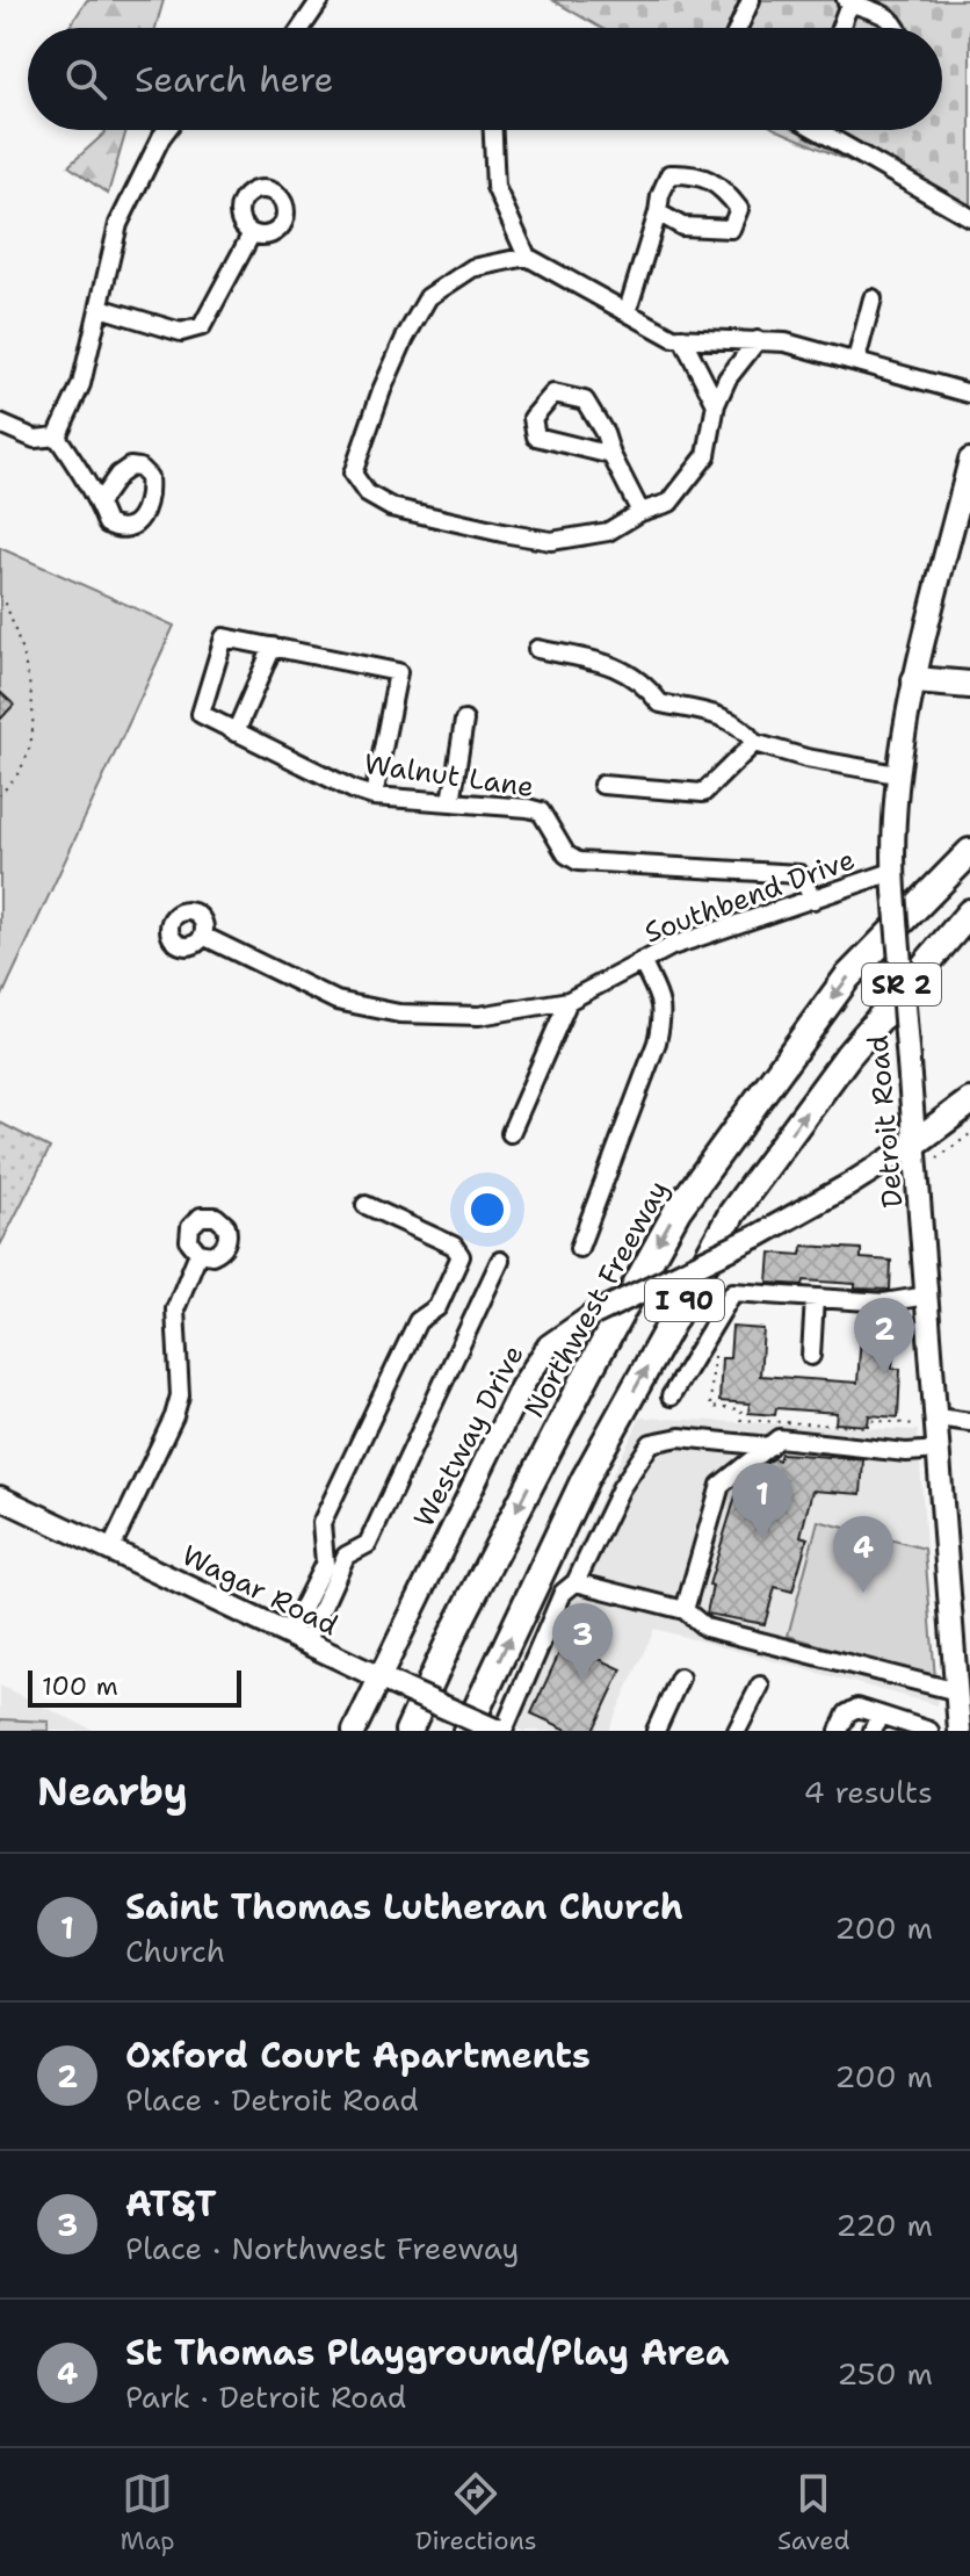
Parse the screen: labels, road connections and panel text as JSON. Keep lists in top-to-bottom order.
{
  "streets": {
    "highway": ["Northwest Freeway", "I 90"],
    "main road": [
      "SR 2",
      "Detroit Road",
      "Westway Drive",
      "Wagar Road"
    ],
    "street": ["Walnut Lane", "Southbend Drive"]
  },
  "crossings": [
    ["Walnut Lane", "Southbend Drive"],
    ["Southbend Drive", "Detroit Road"],
    ["Detroit Road", "Westway Drive"],
    ["Westway Drive", "Wagar Road"]
  ],
  "scale_bar": "100 m",
  "page": {
    "search": "Search here",
    "pins": [
      "2",
      "1",
      "4",
      "3"
    ],
    "scale": "100 m",
    "heading": ["Nearby", "4 results"],
    "list": [
      {
        "mark": "1",
        "name": "Saint Thomas Lutheran Church",
        "note": "Church",
        "value": "200 m"
      },
      {
        "mark": "2",
        "name": "Oxford Court Apartments",
        "note": "Place · Detroit Road",
        "value": "200 m"
      },
      {
        "mark": "3",
        "name": "AT&T",
        "note": "Place · Northwest Freeway",
        "value": "220 m"
      },
      {
        "mark": "4",
        "name": "St Thomas Playground/Play Area",
        "note": "Park · Detroit Road",
        "value": "250 m"
      }
    ],
    "nav": ["Map", "Directions", "Saved"]
  }
}
